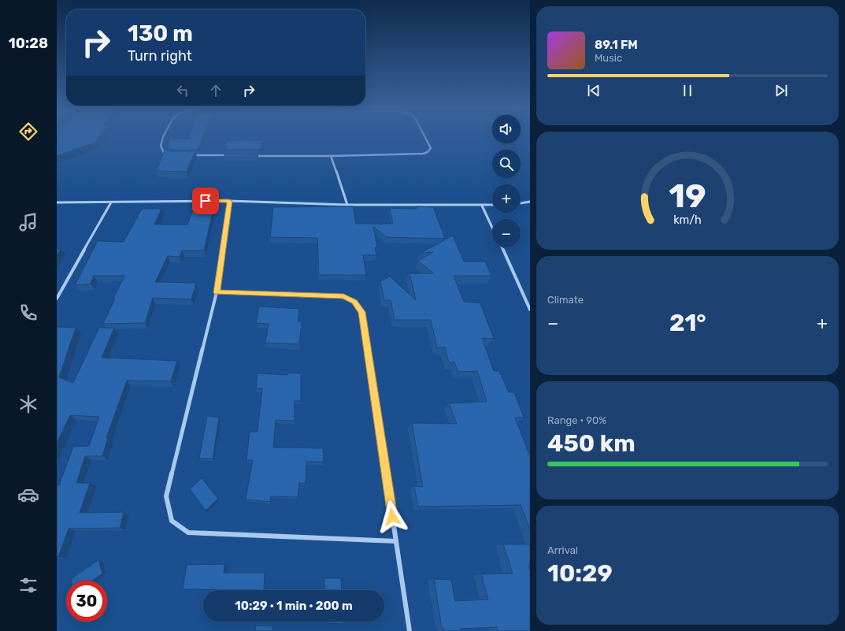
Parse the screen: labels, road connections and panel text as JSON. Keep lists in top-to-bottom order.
{
  "page": {
    "tabs": "10:28",
    "turn": ["130 m", "Turn right"],
    "song": ["89.1 FM", "Music"],
    "map_buttons": ["+", "−"],
    "tile": [
      "Climate",
      ["Range · 90%", "450 km"],
      ["Arrival", "10:29"]
    ],
    "heat": ["−", "21°", "+"],
    "limit": "30",
    "trip": "10:29 · 1 min · 200 m",
    "gauge": ["19", "km/h"]
  }
}
